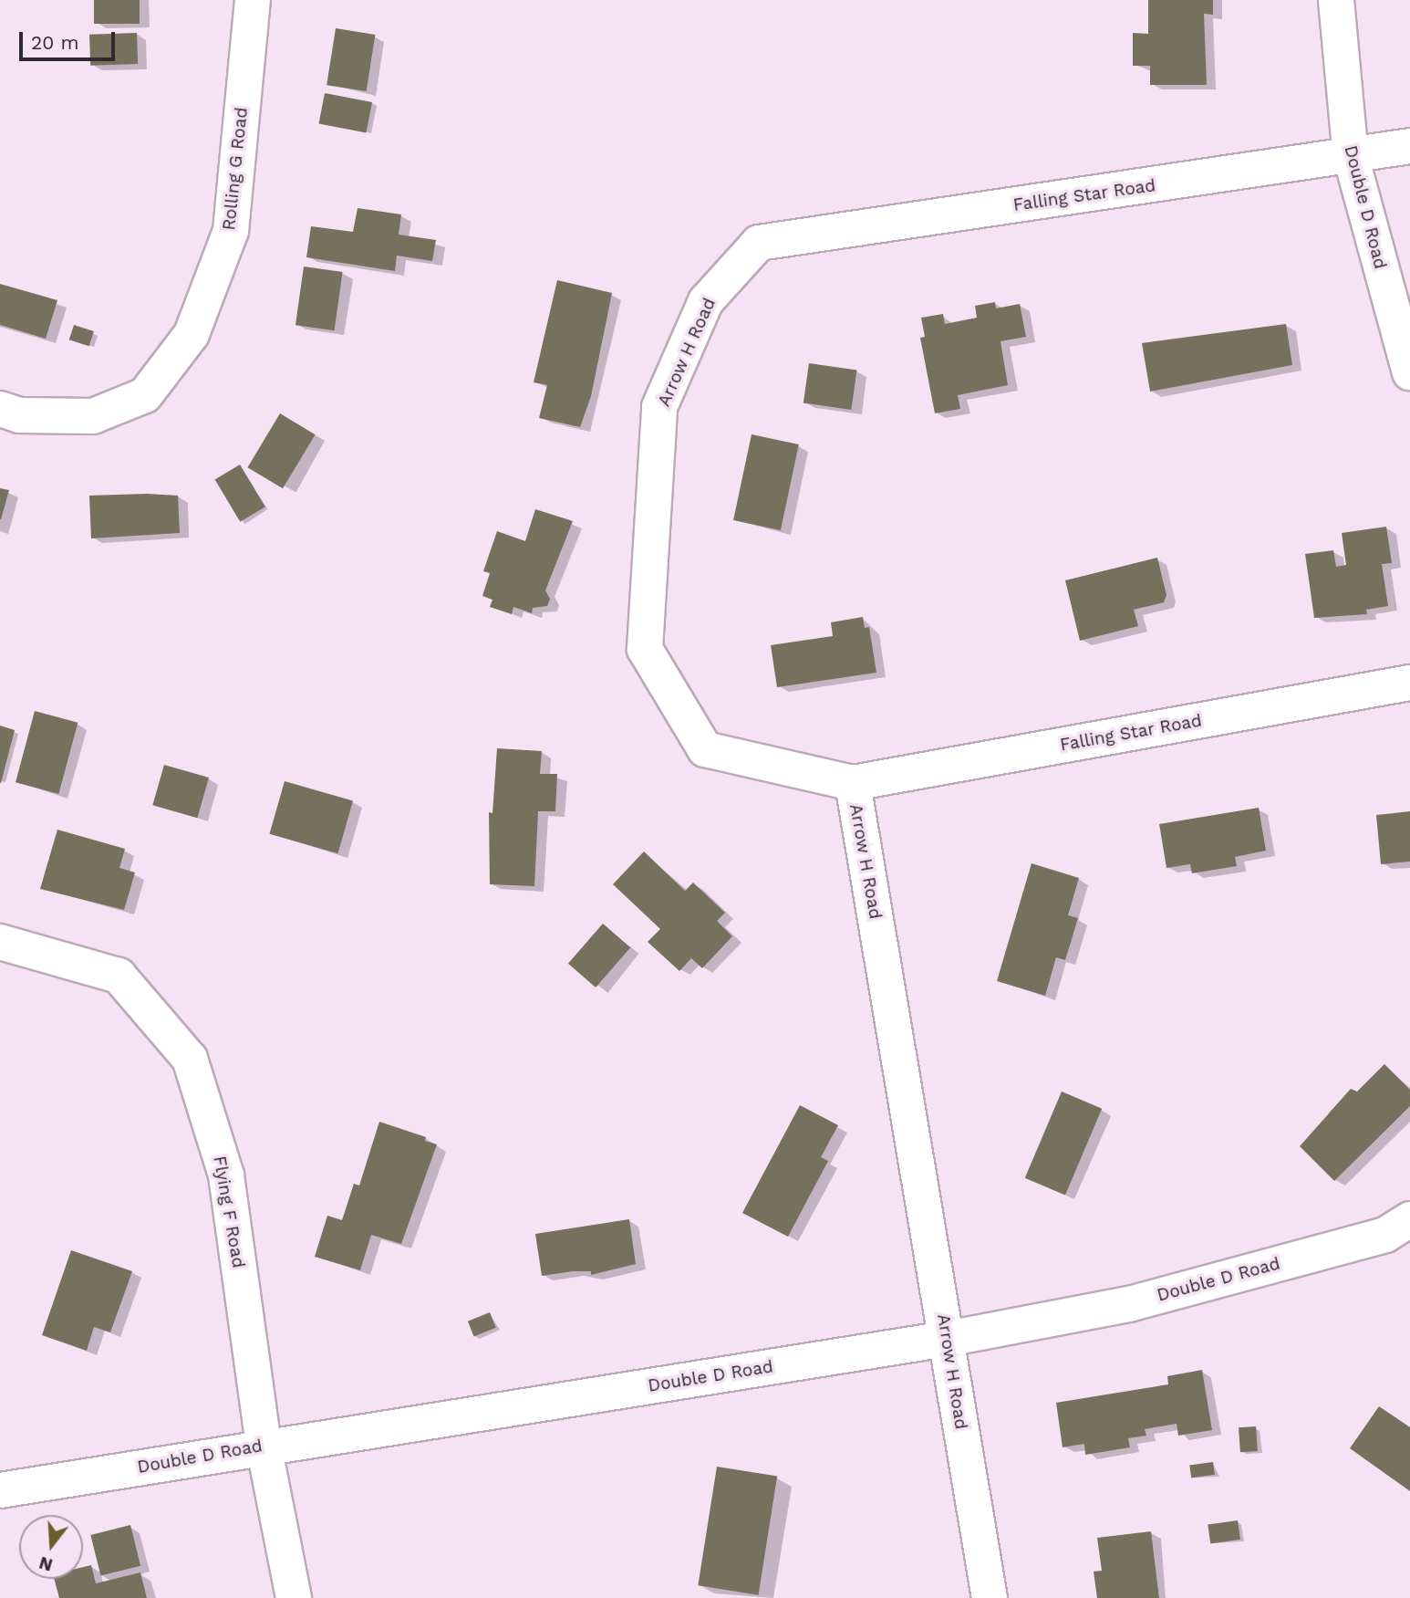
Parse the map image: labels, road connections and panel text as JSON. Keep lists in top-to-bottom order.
{
  "streets": {
    "street": [
      "Rolling G Road",
      "Falling Star Road",
      "Double D Road",
      "Arrow H Road",
      "Flying F Road"
    ]
  },
  "crossings": [
    ["Falling Star Road", "Double D Road"],
    ["Falling Star Road", "Arrow H Road"],
    ["Double D Road", "Arrow H Road"],
    ["Double D Road", "Flying F Road"]
  ],
  "scale_bar": "20 m",
  "north": "bottom"
}
